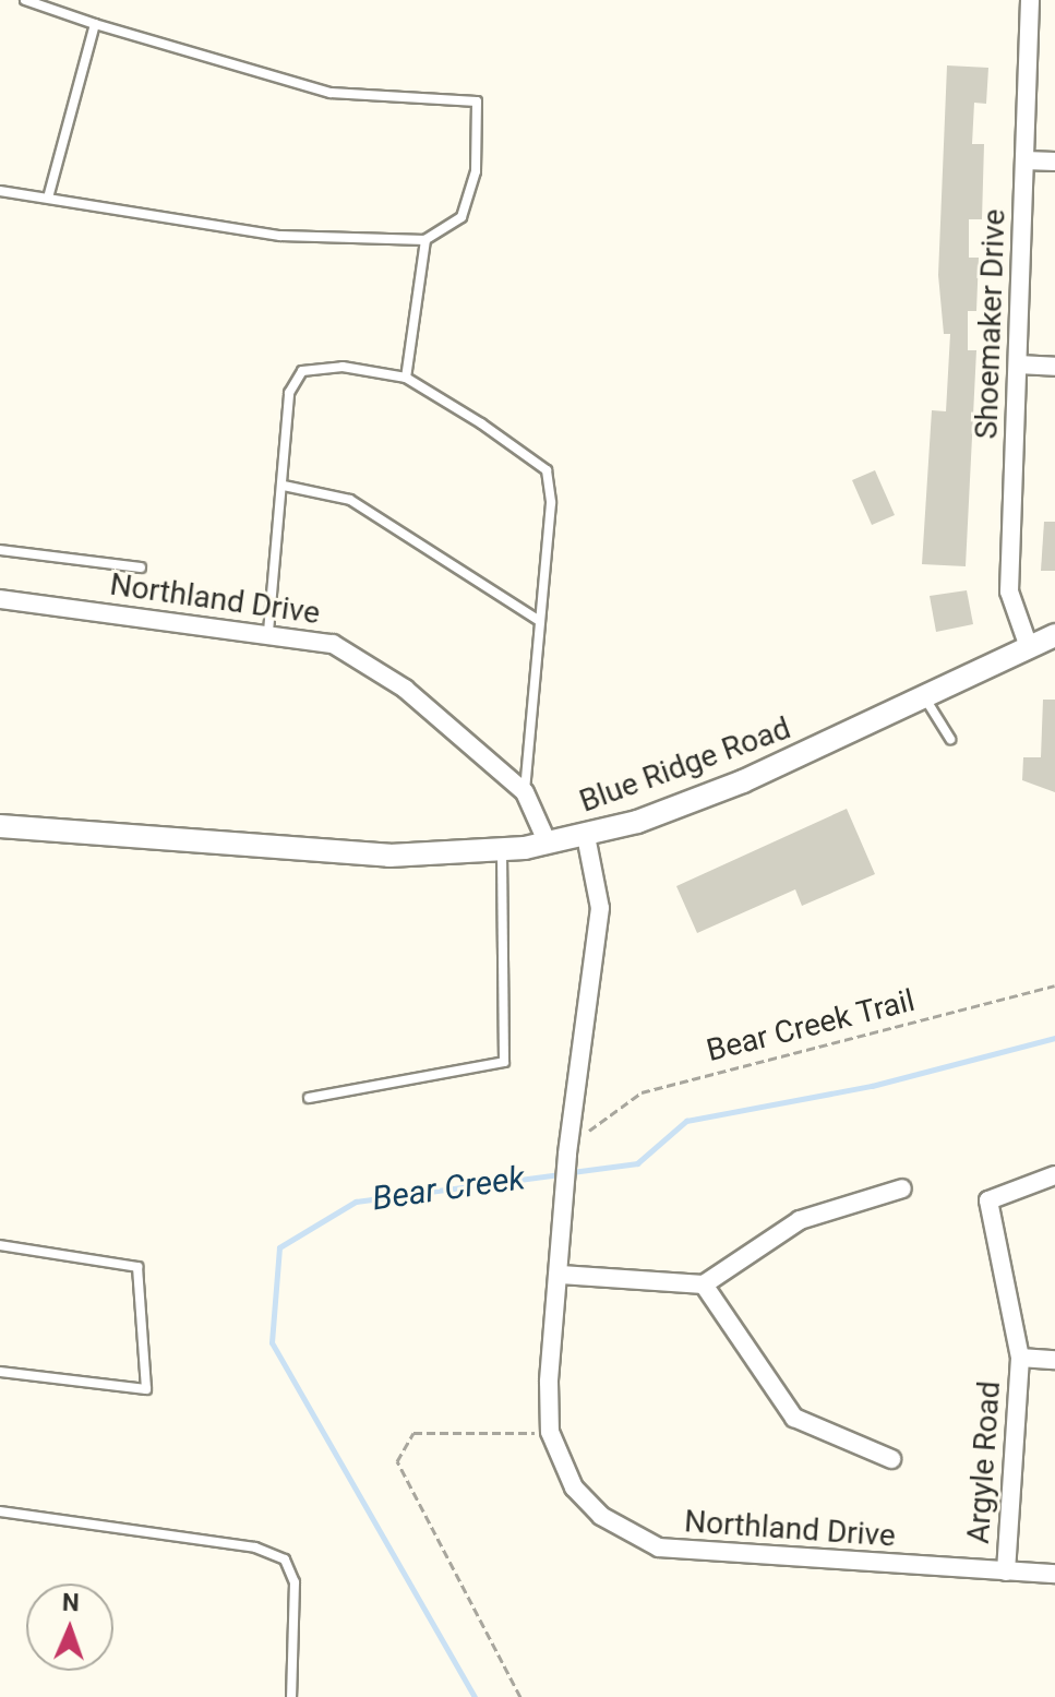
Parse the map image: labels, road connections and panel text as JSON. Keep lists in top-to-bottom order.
{
  "streets": {
    "street": [
      "Shoemaker Drive",
      "Northland Drive",
      "Blue Ridge Road",
      "Argyle Road"
    ],
    "path": ["Bear Creek Trail"]
  },
  "crossings": [
    ["Shoemaker Drive", "Blue Ridge Road"],
    ["Northland Drive", "Blue Ridge Road"],
    ["Northland Drive", "Argyle Road"]
  ],
  "water": ["Bear Creek"],
  "north": "top"
}
